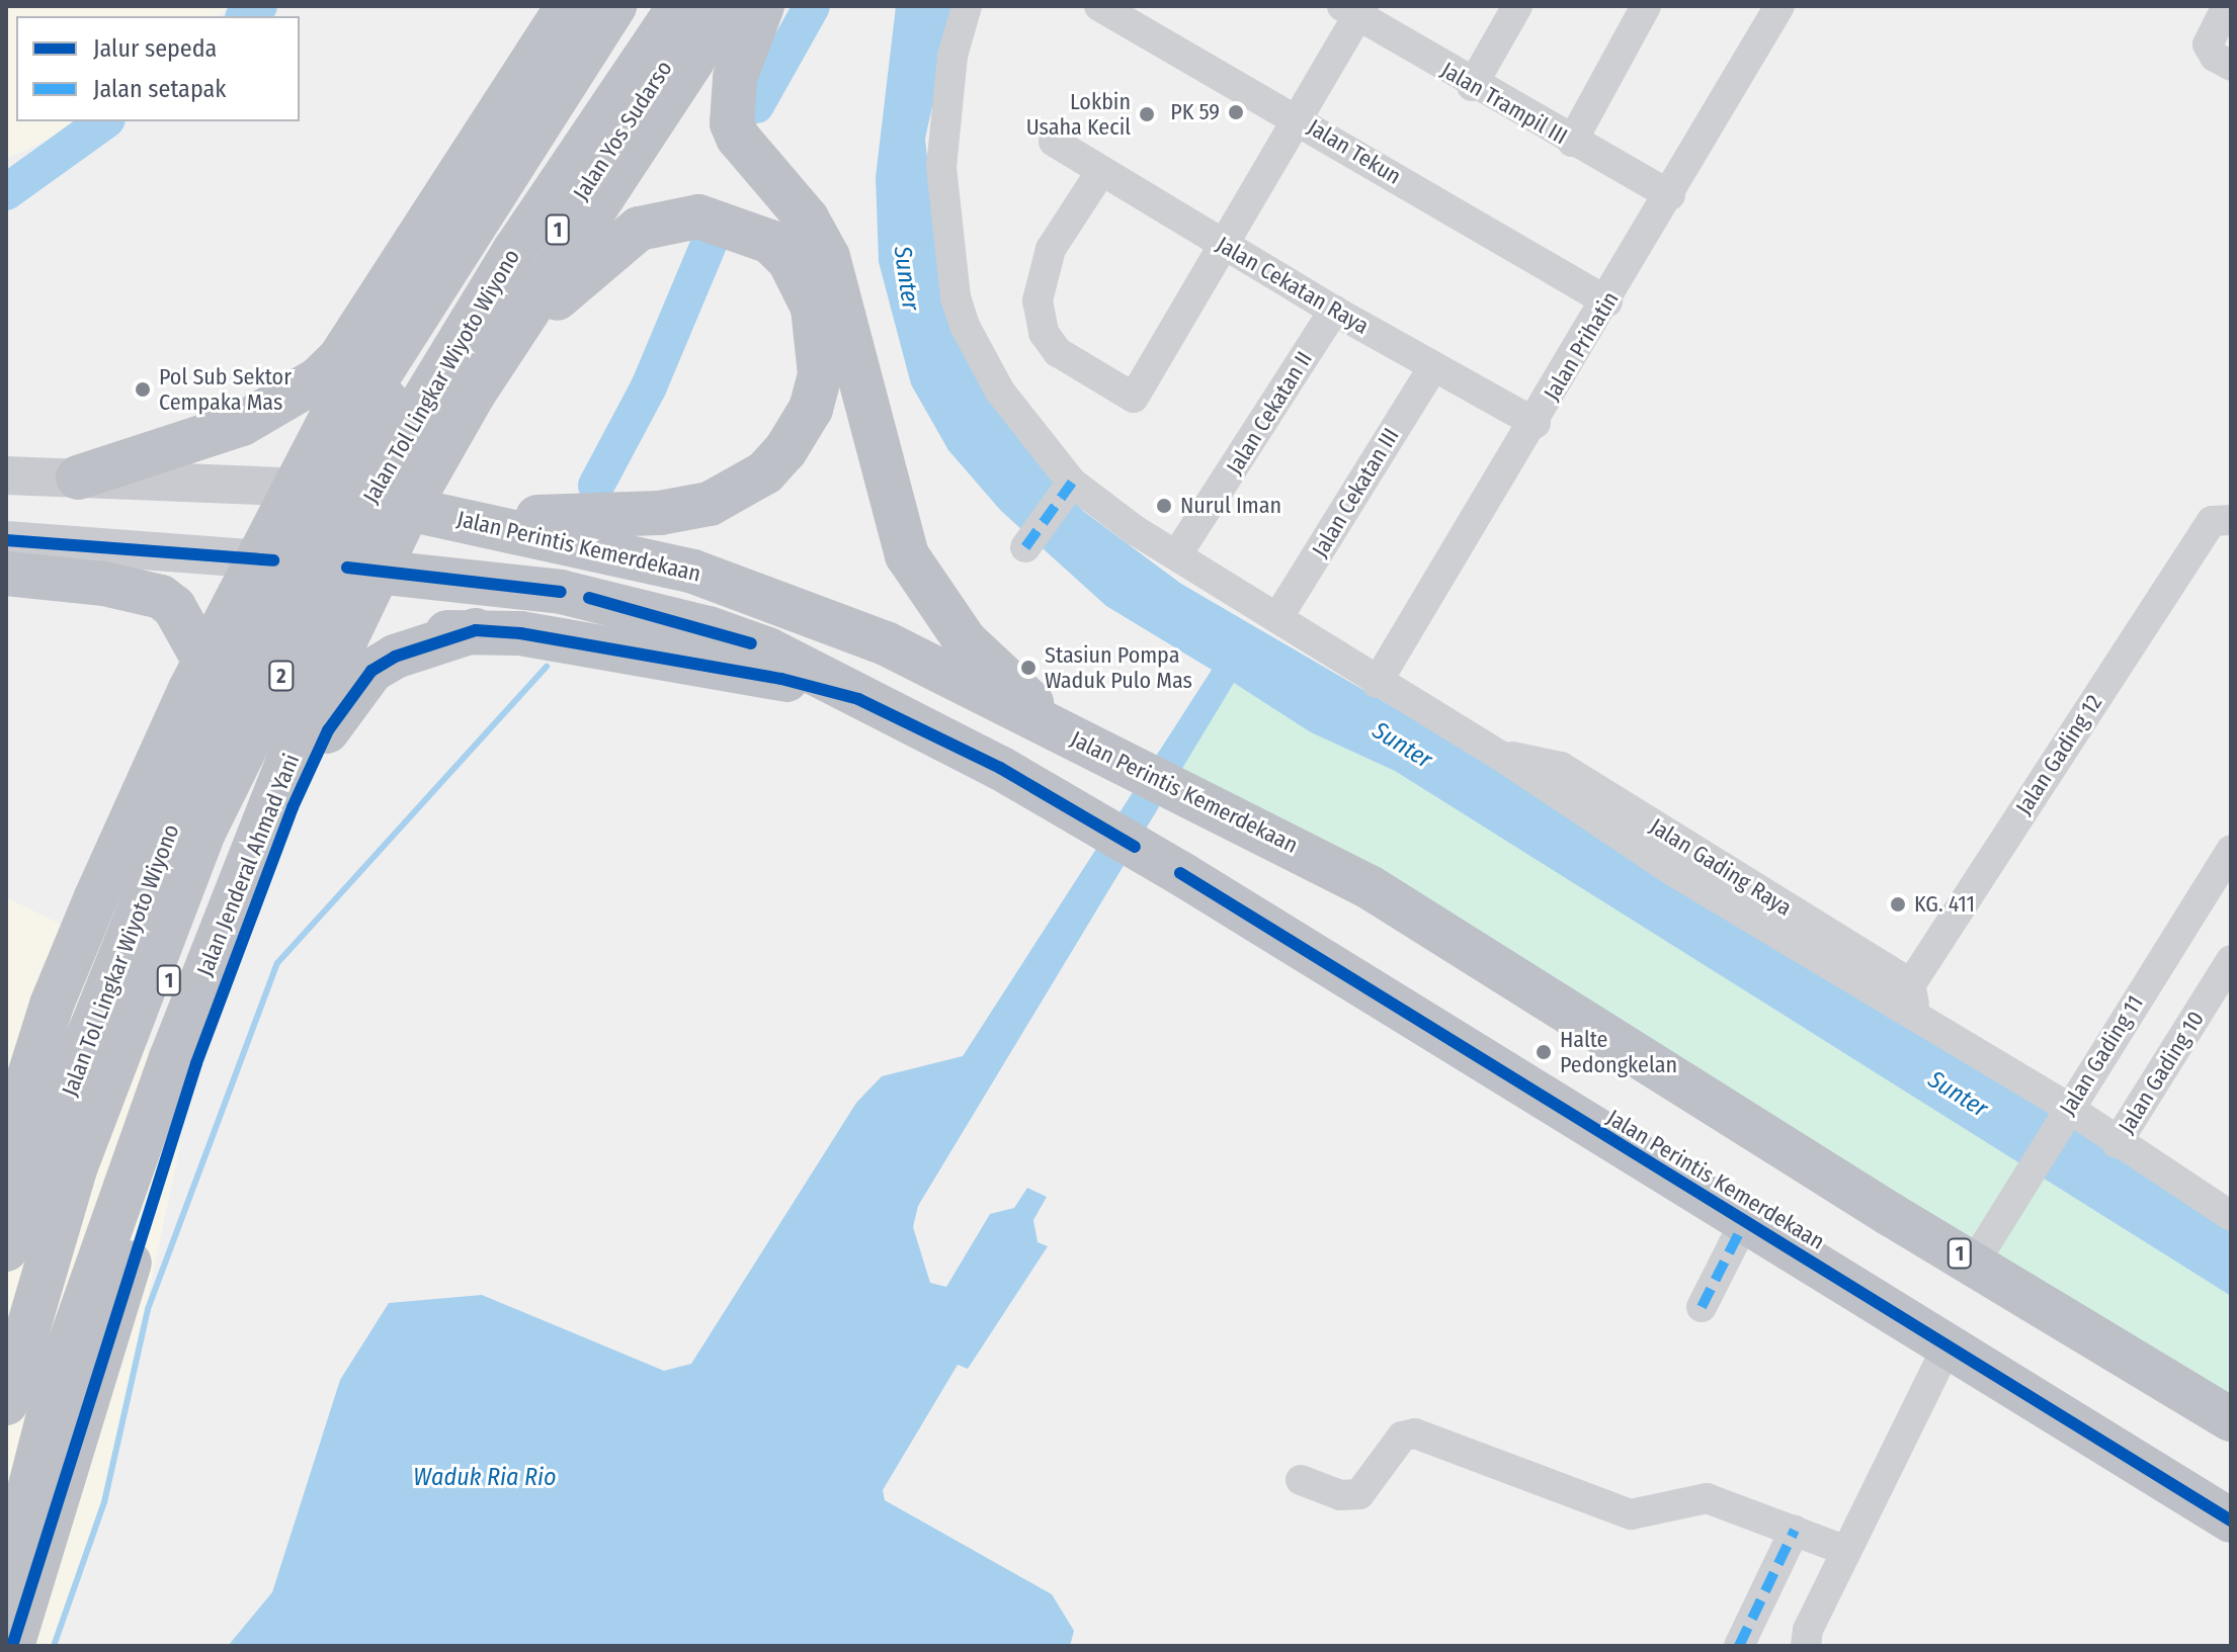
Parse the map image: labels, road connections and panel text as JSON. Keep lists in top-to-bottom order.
{
  "streets": {
    "highway": [
      "Jalan Yos Sudarso",
      "1",
      "Jalan Tol Lingkar Wiyoto Wiyono",
      "Jalan Perintis Kemerdekaan",
      "2",
      "Jalan Jenderal Ahmad Yani"
    ],
    "street": [
      "Jalan Trampil III",
      "Jalan Tekun",
      "Jalan Cekatan Raya",
      "Jalan Prihatin",
      "Jalan Cekatan II",
      "Jalan Cekatan III",
      "Jalan Gading 12",
      "Jalan Gading Raya",
      "Jalan Gading 11",
      "Jalan Gading 10"
    ]
  },
  "crossings": [
    ["Jalan Trampil III", "Jalan Prihatin"],
    ["Jalan Yos Sudarso", "Jalan Perintis Kemerdekaan"],
    ["Jalan Yos Sudarso", "Jalan Jenderal Ahmad Yani"],
    ["Jalan Tekun", "Jalan Prihatin"],
    ["Jalan Cekatan Raya", "Jalan Prihatin"],
    ["Jalan Cekatan Raya", "Jalan Cekatan II"],
    ["Jalan Cekatan Raya", "Jalan Cekatan III"],
    ["Jalan Prihatin", "Jalan Gading Raya"],
    ["Jalan Cekatan II", "Jalan Gading Raya"],
    ["Jalan Cekatan III", "Jalan Gading Raya"],
    ["Jalan Perintis Kemerdekaan", "Jalan Jenderal Ahmad Yani"],
    ["Jalan Perintis Kemerdekaan", "Jalan Gading 11"],
    ["Jalan Gading 12", "Jalan Gading Raya"],
    ["Jalan Gading Raya", "Jalan Gading 11"],
    ["Jalan Gading Raya", "Jalan Gading 10"]
  ],
  "water": ["Sunter", "Waduk Ria Rio"],
  "places": [
    "PK 59",
    "Lokbin Usaha Kecil",
    "Pol Sub Sektor Cempaka Mas",
    "Nurul Iman",
    "Stasiun Pompa Waduk Pulo Mas",
    "KG. 411",
    "Halte Pedongkelan"
  ],
  "legend": ["Jalur sepeda", "Jalan setapak"]
}
